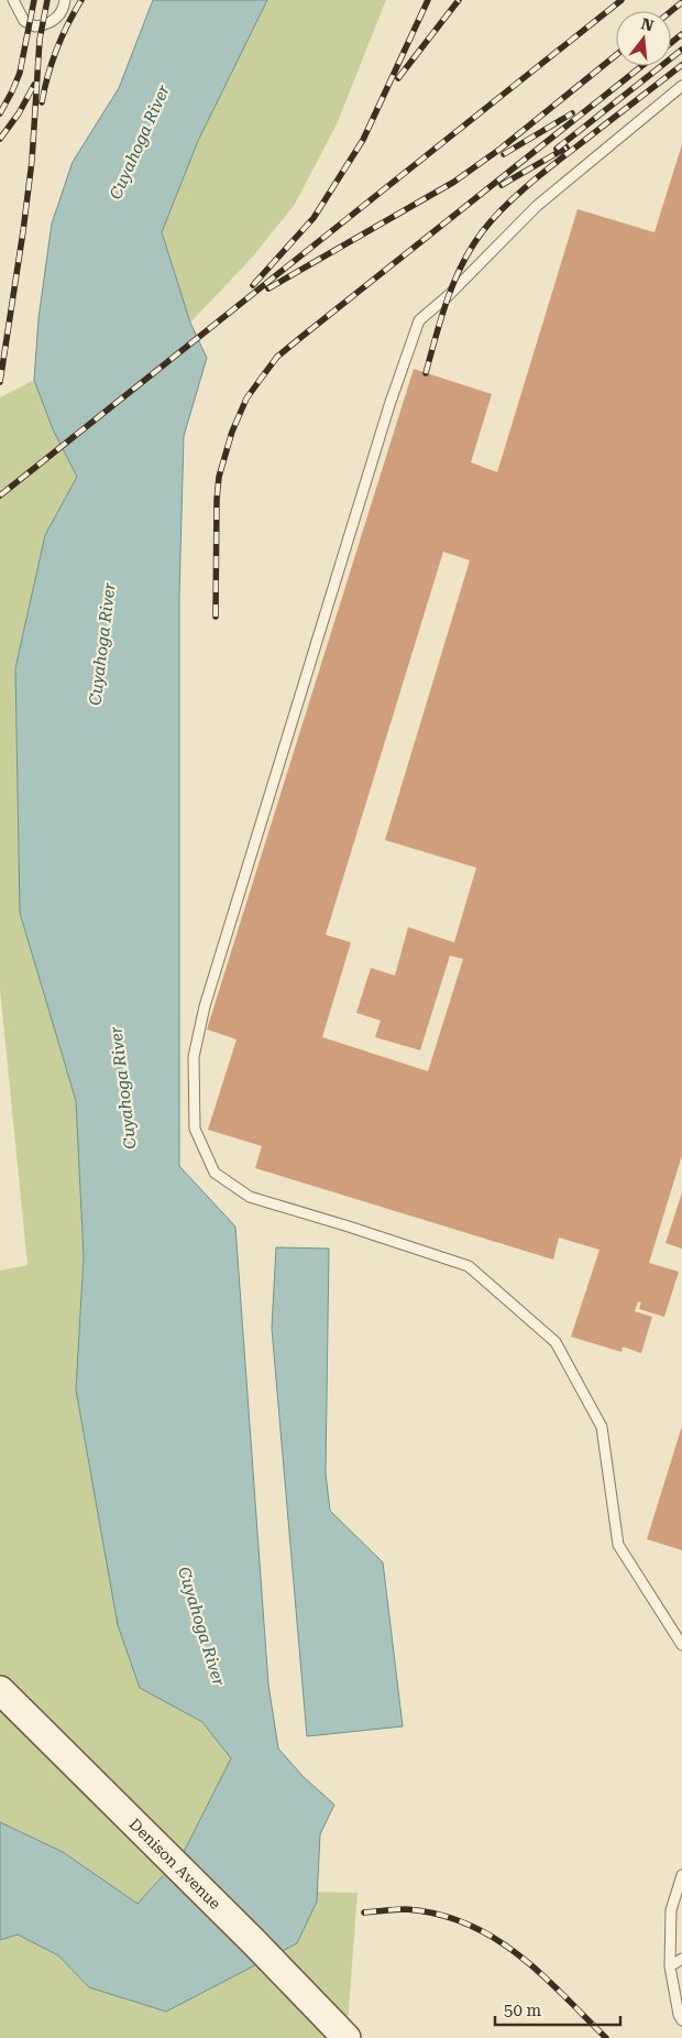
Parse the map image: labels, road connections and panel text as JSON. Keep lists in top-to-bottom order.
{
  "streets": {
    "main road": ["Denison Avenue"]
  },
  "water": ["Cuyahoga River"],
  "scale_bar": "50 m",
  "north": "top"
}
